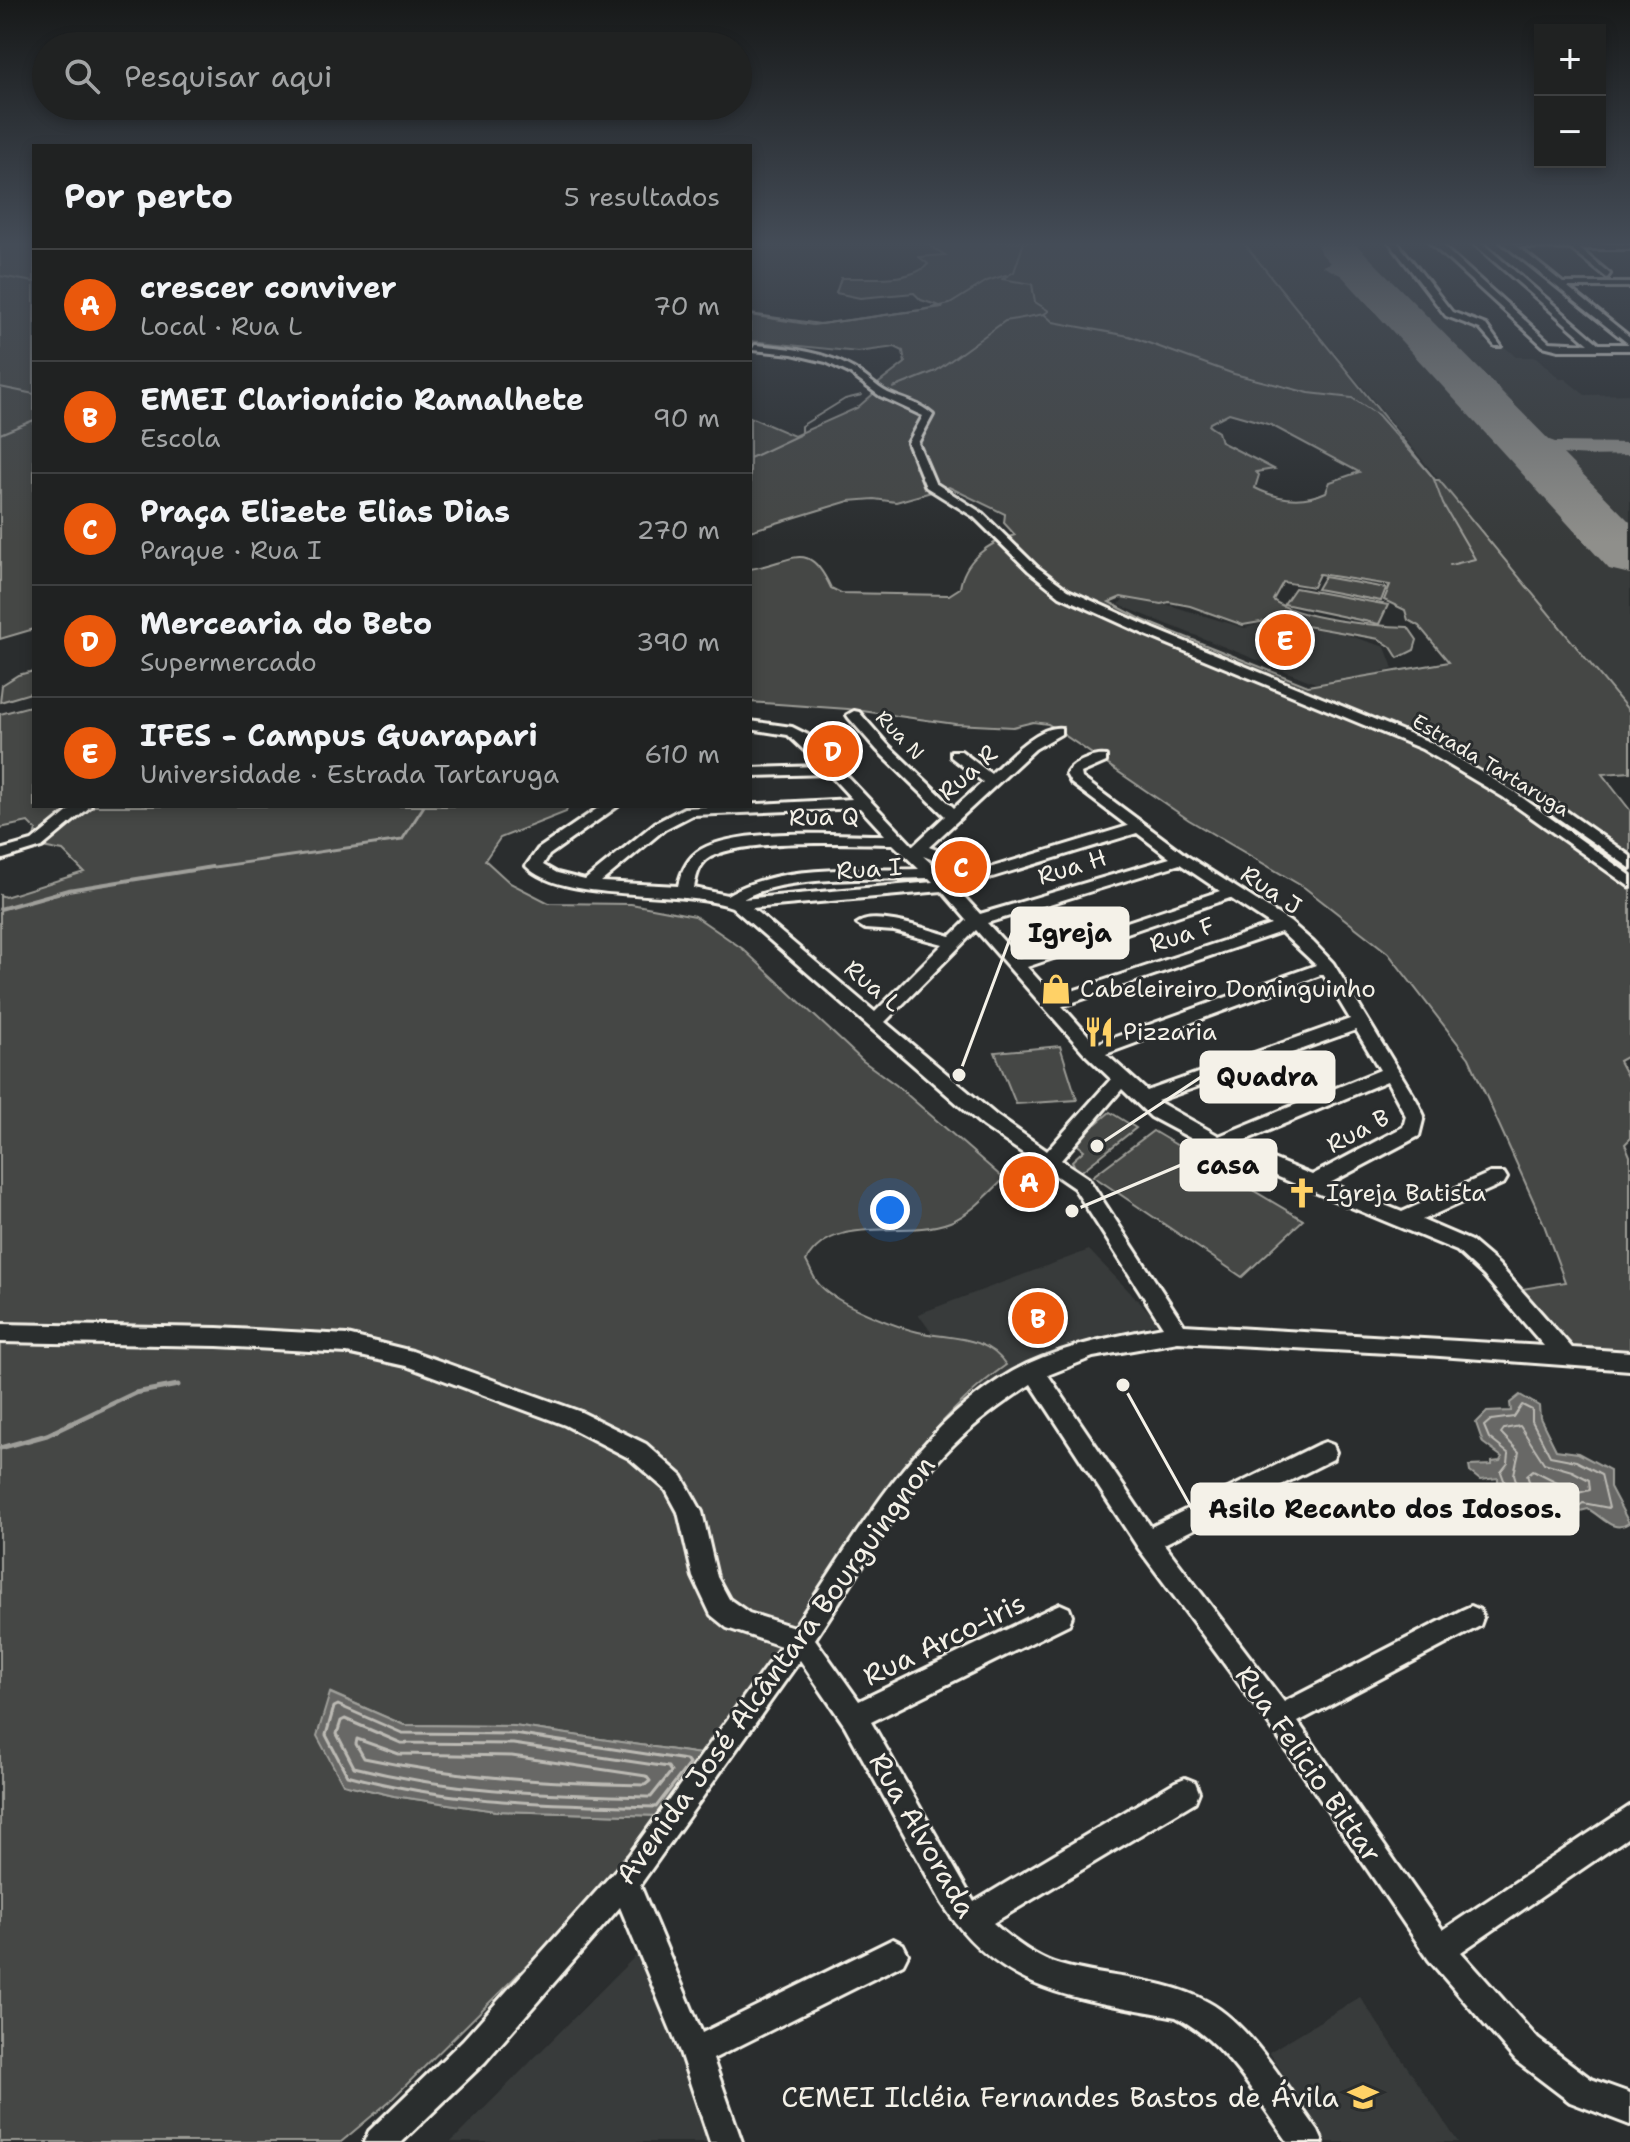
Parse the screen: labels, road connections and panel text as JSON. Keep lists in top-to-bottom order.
{
  "streets": {
    "street": [
      "Rua N",
      "Estrada Tartaruga",
      "Rua R",
      "Rua Q",
      "Rua H",
      "Rua I",
      "Rua J",
      "Rua F",
      "Rua L",
      "Rua B",
      "Rua Arco-iris",
      "Avenida José Alcântara Bourguingnon",
      "Rua Felicio Bittar",
      "Rua Alvorada"
    ]
  },
  "crossings": [
    ["Rua N", "Rua R"],
    ["Rua H", "Rua J"],
    ["Rua I", "Rua J"],
    ["Rua I", "Rua L"],
    ["Rua J", "Rua F"],
    ["Rua J", "Rua B"],
    ["Rua L", "Avenida José Alcântara Bourguingnon"],
    ["Rua Arco-iris", "Rua Alvorada"],
    ["Avenida José Alcântara Bourguingnon", "Rua Felicio Bittar"],
    ["Avenida José Alcântara Bourguingnon", "Rua Alvorada"]
  ],
  "places": {
    "shop": ["Cabeleireiro Dominguinho"],
    "restaurant": ["Pizzaria"],
    "other": [
      "Igreja",
      "Quadra",
      "casa",
      "Asilo Recanto dos Idosos."
    ],
    "church": ["Igreja Batista"],
    "school or university": ["CEMEI Ilcléia Fernandes Bastos de Ávila"]
  },
  "page": {
    "map_buttons": ["+", "−"],
    "search": "Pesquisar aqui",
    "heading": ["Por perto", "5 resultados"],
    "list": [
      {
        "mark": "A",
        "name": "crescer conviver",
        "note": "Local · Rua L",
        "value": "70 m"
      },
      {
        "mark": "B",
        "name": "EMEI Clarionício Ramalhete",
        "note": "Escola",
        "value": "90 m"
      },
      {
        "mark": "C",
        "name": "Praça Elizete Elias Dias",
        "note": "Parque · Rua I",
        "value": "270 m"
      },
      {
        "mark": "D",
        "name": "Mercearia do Beto",
        "note": "Supermercado",
        "value": "390 m"
      },
      {
        "mark": "E",
        "name": "IFES - Campus Guarapari",
        "note": "Universidade · Estrada Tartaruga",
        "value": "610 m"
      }
    ],
    "pins": [
      "E",
      "D",
      "C",
      "A",
      "B"
    ]
  }
}
